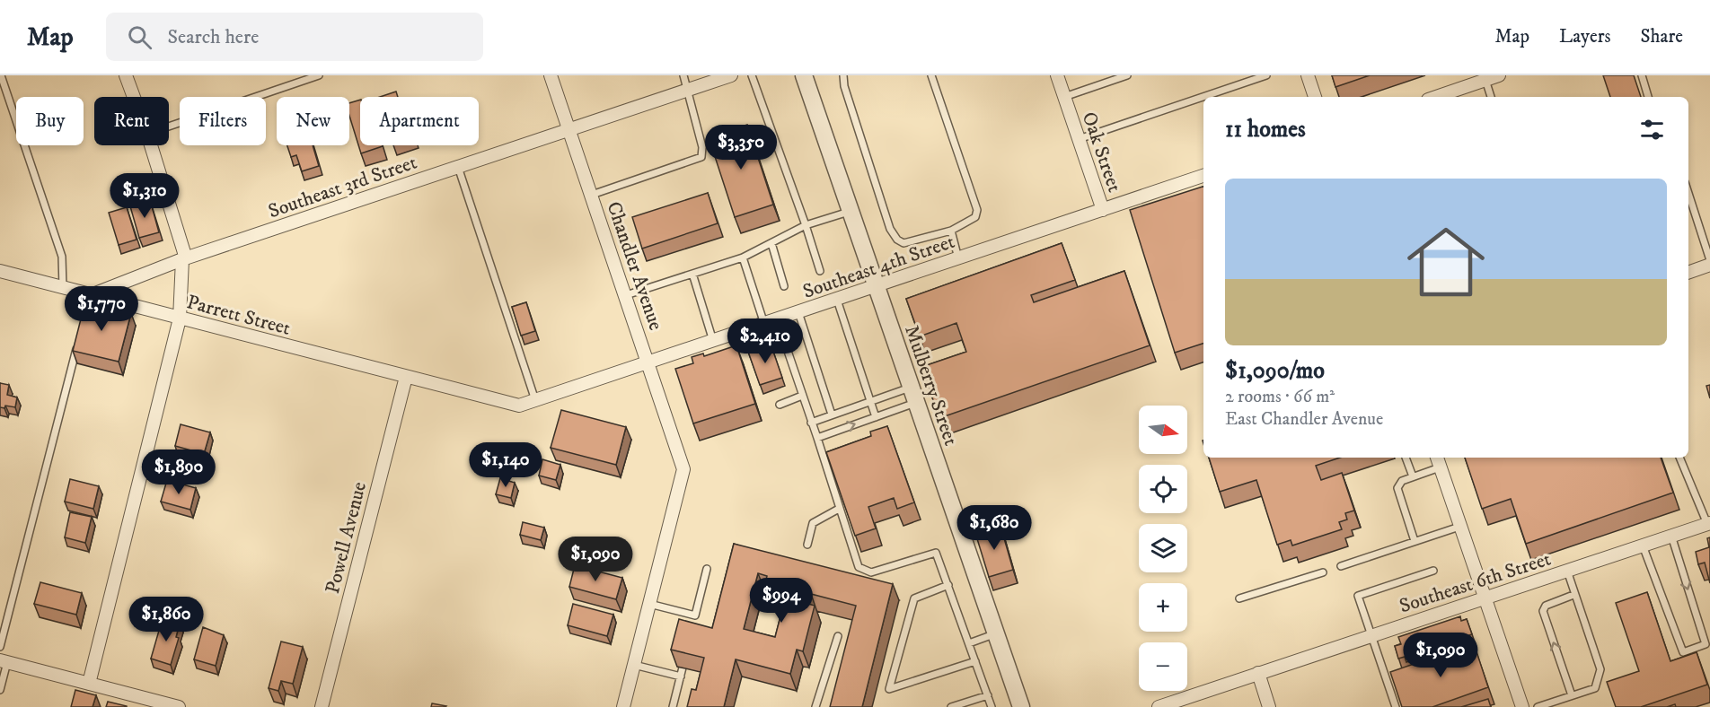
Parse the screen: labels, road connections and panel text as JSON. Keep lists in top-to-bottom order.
{
  "streets": {
    "street": [
      "Oak Street",
      "Southeast 3rd Street",
      "Chandler Avenue",
      "Southeast 4th Street",
      "Parrett Street",
      "Mulberry Street",
      "Powell Avenue",
      "Southeast 6th Street"
    ]
  },
  "crossings": [
    ["Oak Street", "Southeast 4th Street"],
    ["Southeast 3rd Street", "Chandler Avenue"],
    ["Southeast 3rd Street", "Parrett Street"],
    ["Chandler Avenue", "Southeast 4th Street"],
    ["Southeast 4th Street", "Parrett Street"],
    ["Southeast 4th Street", "Mulberry Street"],
    ["Southeast 4th Street", "Powell Avenue"],
    ["Parrett Street", "Powell Avenue"]
  ],
  "north": "right",
  "page": {
    "header": "Map",
    "search": "Search here",
    "nav": ["Map", "Layers", "Share"],
    "chip": [
      "Buy",
      "Rent",
      "Filters",
      "New",
      "Apartment"
    ],
    "heading": "11 homes",
    "price": [
      "$3,350",
      "$1,310",
      "$1,770",
      "$2,410",
      "$1,140",
      "$1,890",
      "$1,680",
      "$1,090",
      "$994",
      "$1,860",
      "$1,090"
    ],
    "list": [
      {
        "name": "$1,090/mo",
        "note": "2 rooms · 66 m² · East Chandler Avenue"
      }
    ],
    "map_buttons": ["+", "−"]
  }
}
